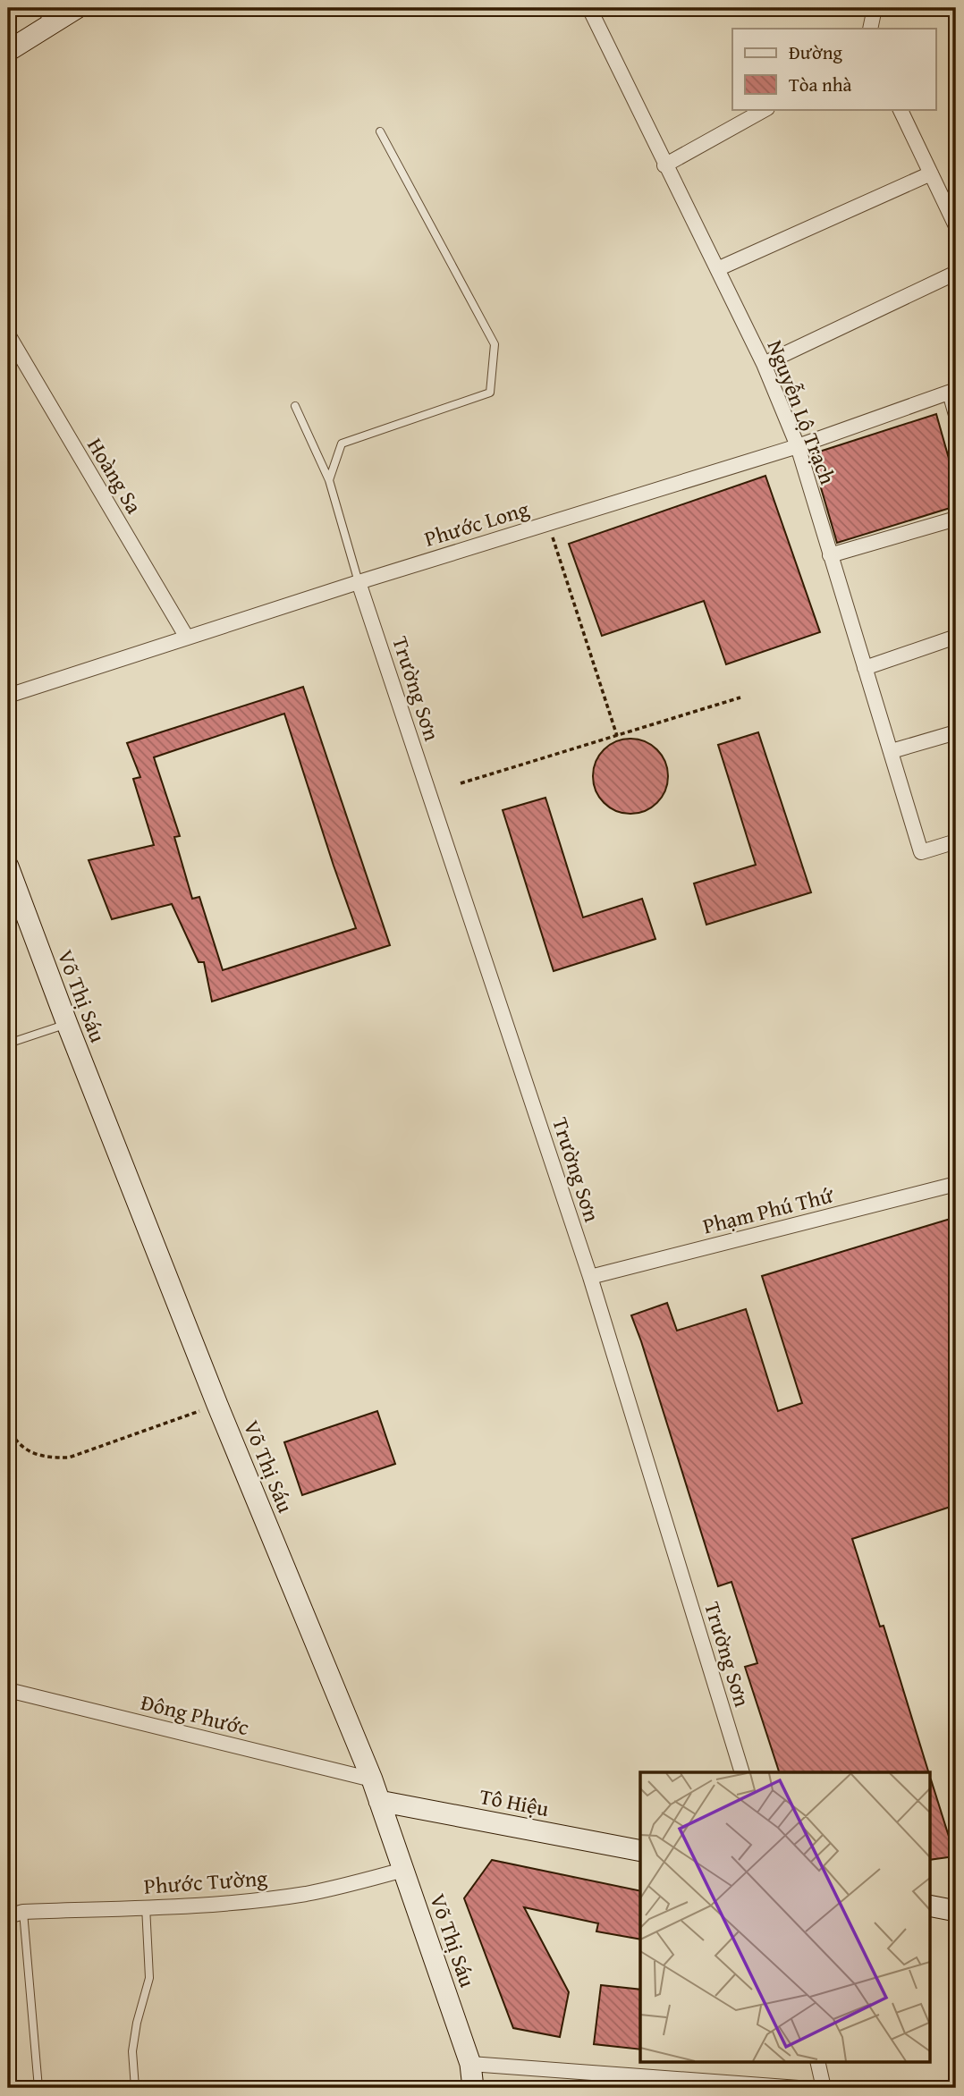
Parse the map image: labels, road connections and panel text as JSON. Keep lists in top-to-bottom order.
{
  "streets": {
    "main road": ["Võ Thị Sáu", "Tô Hiệu"],
    "street": [
      "Nguyễn Lộ Trạch",
      "Hoàng Sa",
      "Phước Long",
      "Trường Sơn",
      "Phạm Phú Thứ",
      "Đông Phước",
      "Phước Tường"
    ]
  },
  "crossings": [
    ["Nguyễn Lộ Trạch", "Phước Long"],
    ["Hoàng Sa", "Phước Long"],
    ["Phước Long", "Trường Sơn"],
    ["Trường Sơn", "Phạm Phú Thứ"],
    ["Võ Thị Sáu", "Đông Phước"],
    ["Võ Thị Sáu", "Tô Hiệu"],
    ["Võ Thị Sáu", "Phước Tường"]
  ],
  "legend": ["Đường", "Tòa nhà"]
}
